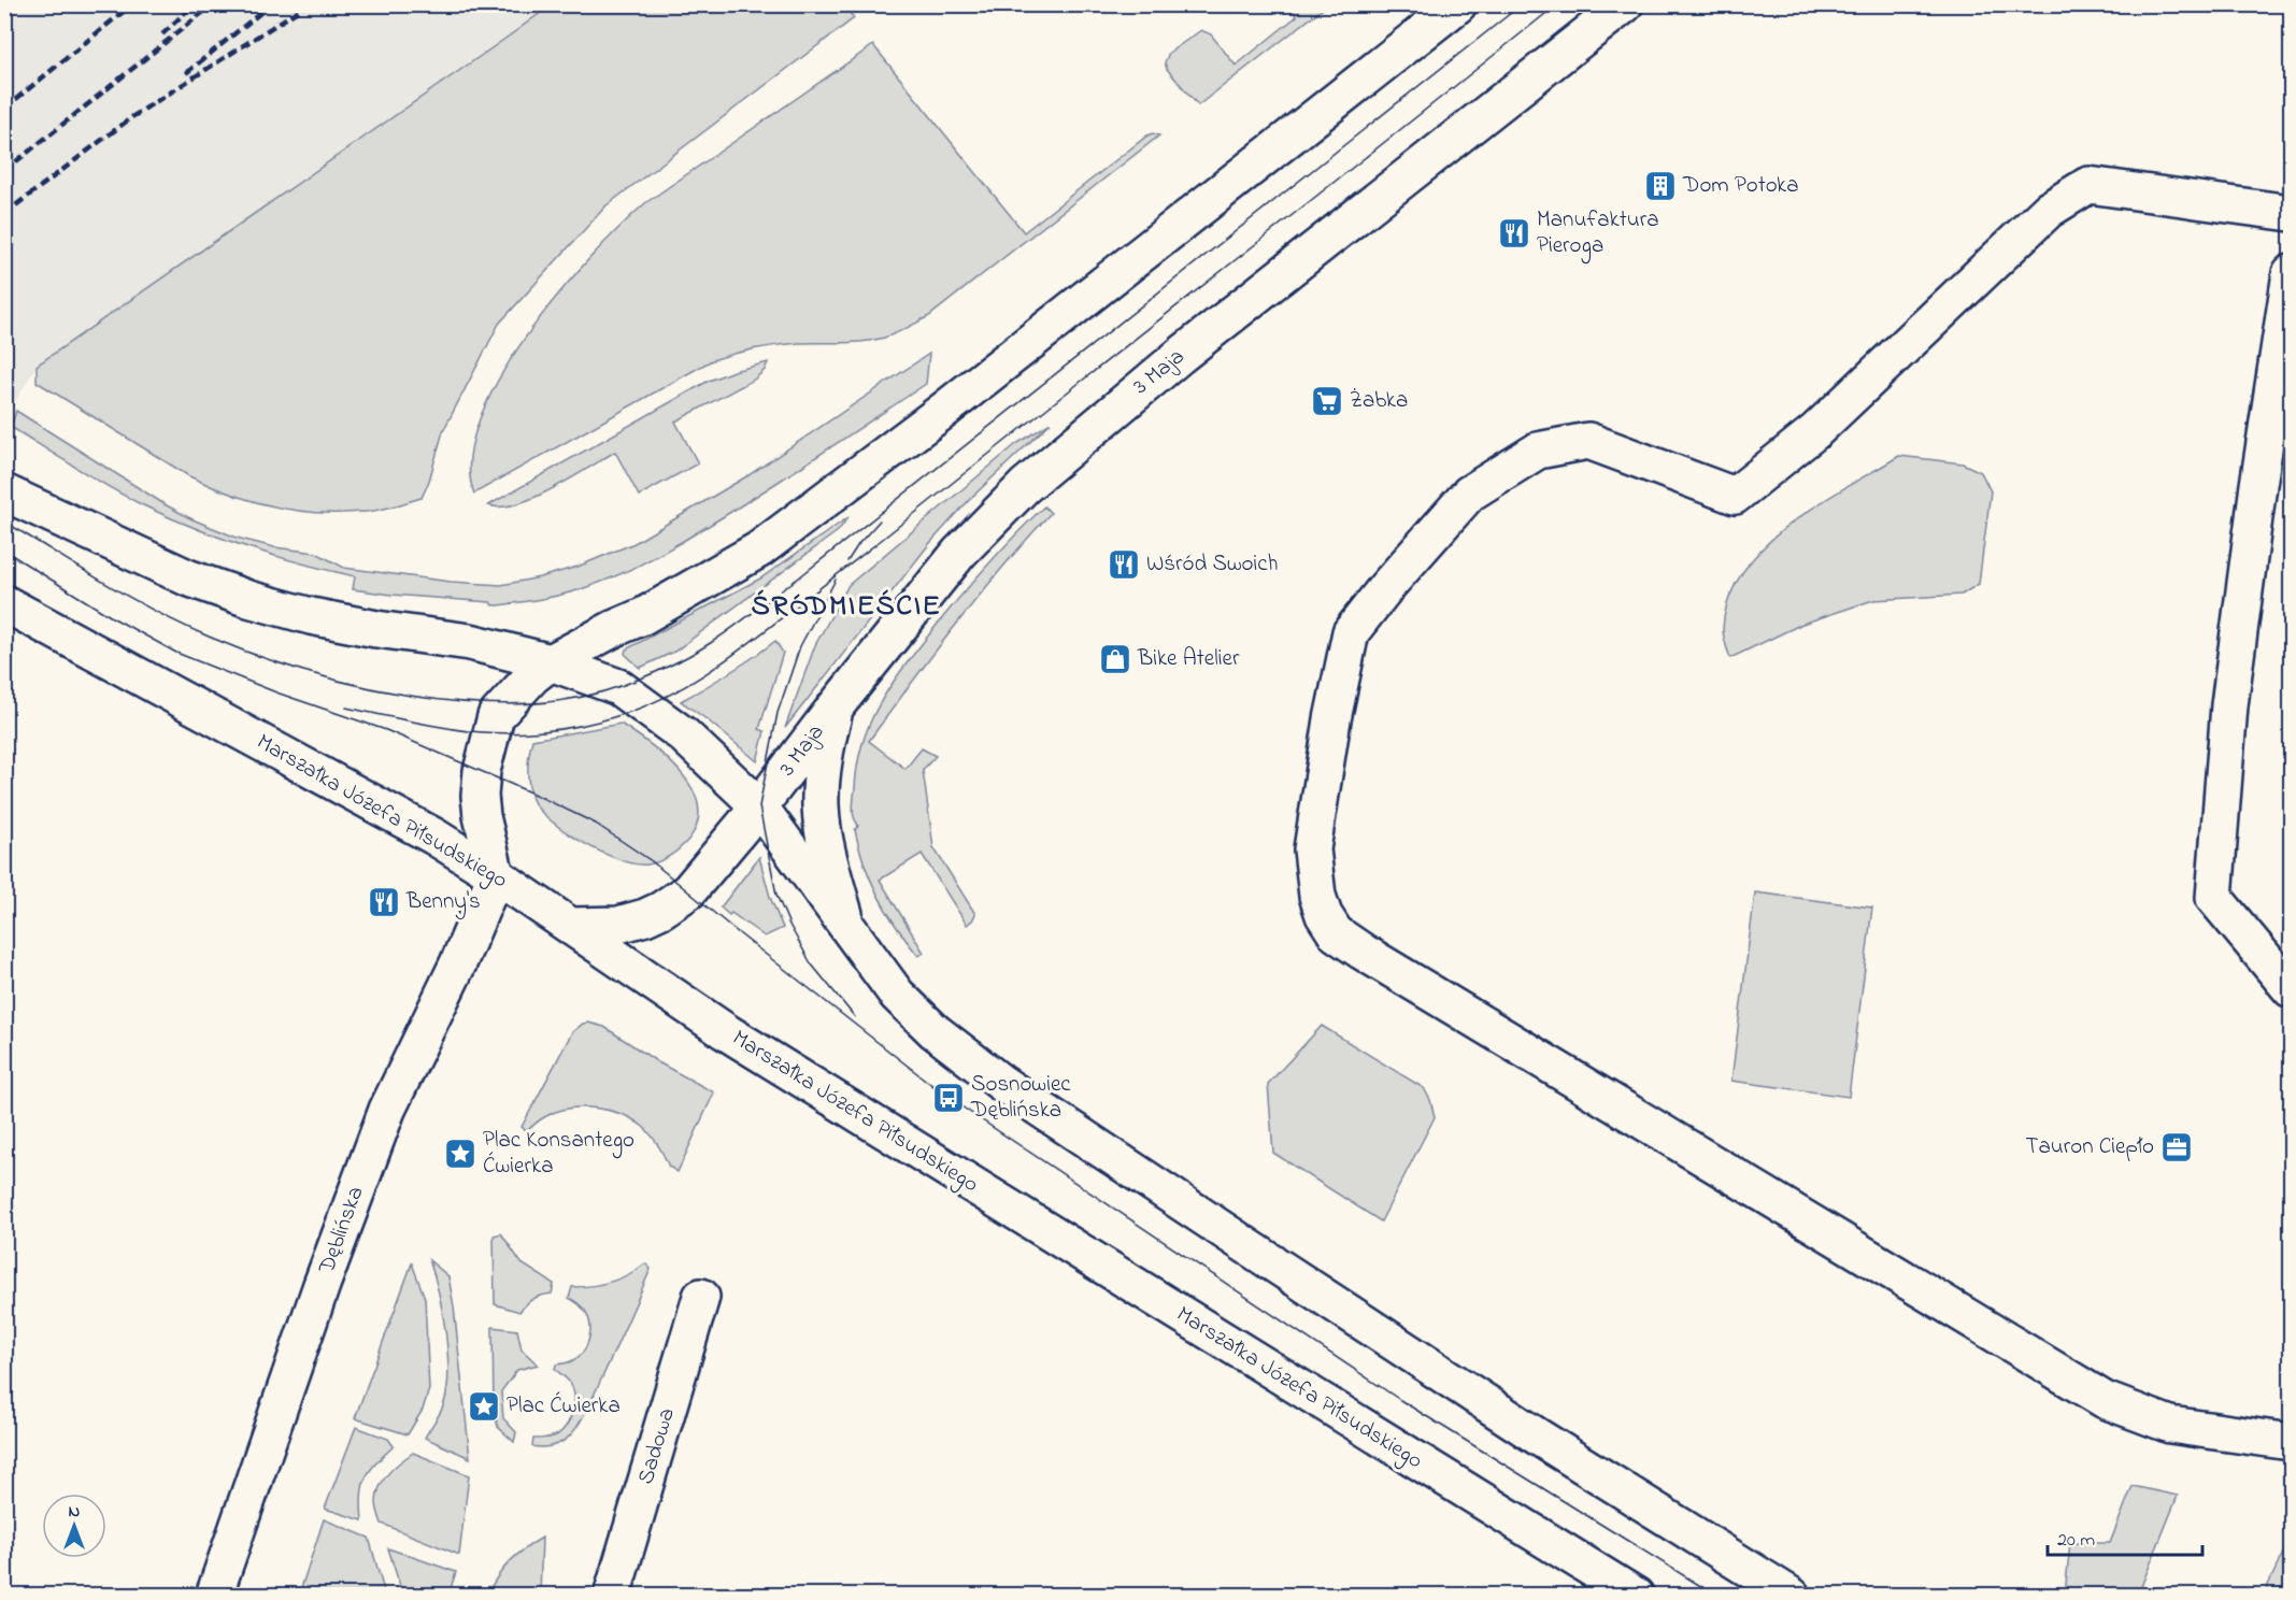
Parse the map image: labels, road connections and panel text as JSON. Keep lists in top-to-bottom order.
{
  "streets": {
    "main road": [
      "3 Maja",
      "Marszałka Józefa Piłsudskiego",
      "Dęblińska",
      "Sadowa"
    ]
  },
  "crossings": [
    ["3 Maja", "Marszałka Józefa Piłsudskiego"],
    ["Marszałka Józefa Piłsudskiego", "Dęblińska"]
  ],
  "districts": ["ŚRÓDMIEŚCIE"],
  "places": {
    "building": ["Dom Potoka"],
    "restaurant": ["Manufaktura Pieroga", "Wśród Swoich", "Benny's"],
    "supermarket": ["Żabka"],
    "shop": ["Bike Atelier"],
    "bus stop": ["Sosnowiec Dęblińska"],
    "office": ["Tauron Ciepło"],
    "place": ["Plac Konsantego Ćwierka", "Plac Ćwierka"]
  },
  "scale_bar": "20 m",
  "north": "top"
}
